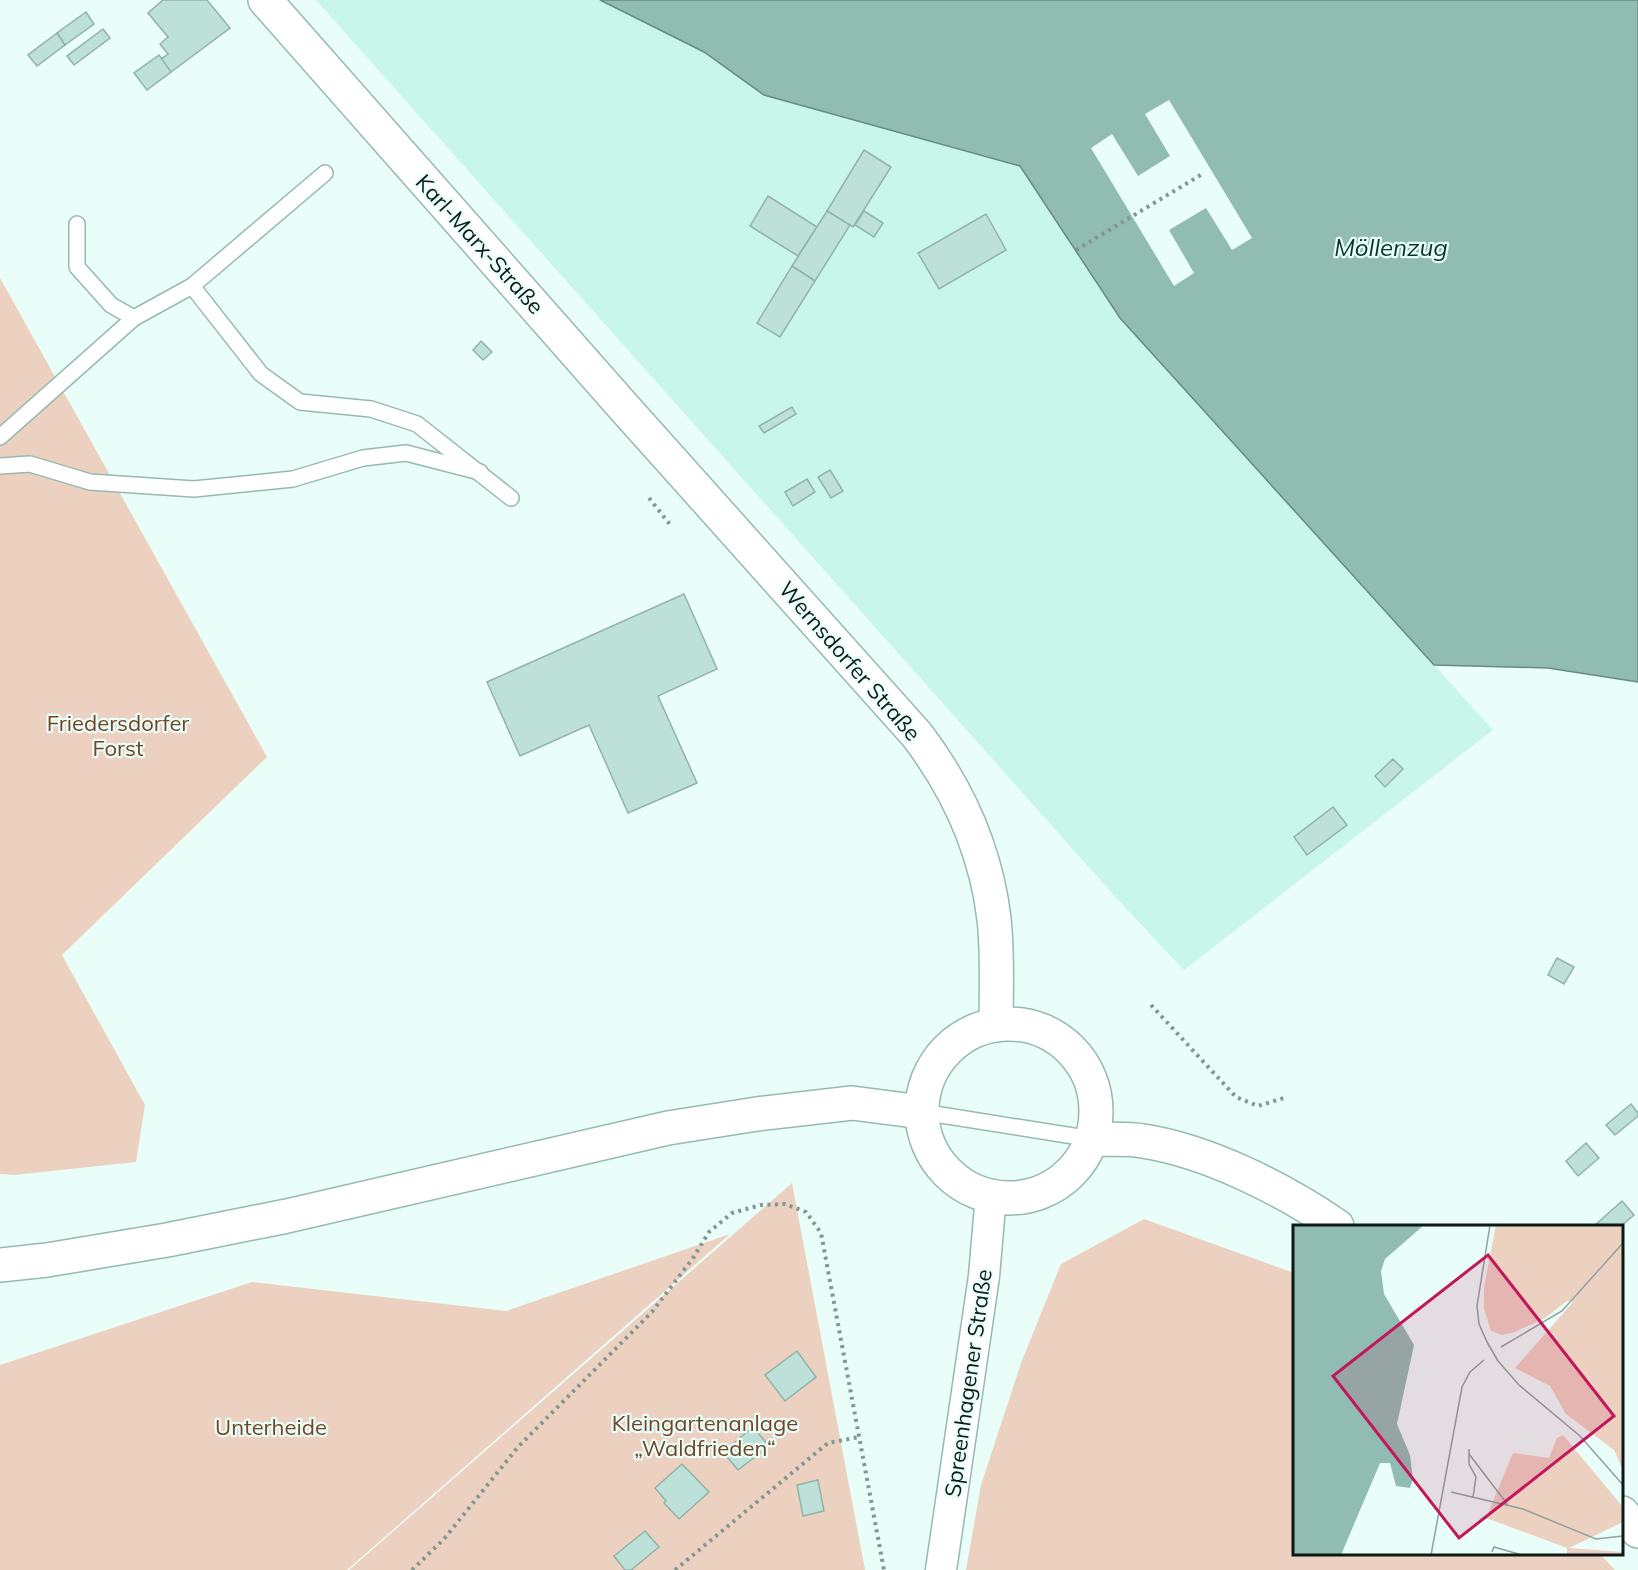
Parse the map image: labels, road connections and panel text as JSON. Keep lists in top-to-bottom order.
{
  "streets": {
    "main road": ["Karl-Marx-Straße", "Wernsdorfer Straße"],
    "street": ["Spreenhagener Straße"]
  },
  "crossings": [
    ["Karl-Marx-Straße", "Wernsdorfer Straße"]
  ],
  "water": ["Möllenzug"],
  "parks": ["Friedersdorfer Forst", "Kleingartenanlage „Waldfrieden“", "Unterheide"]
}
